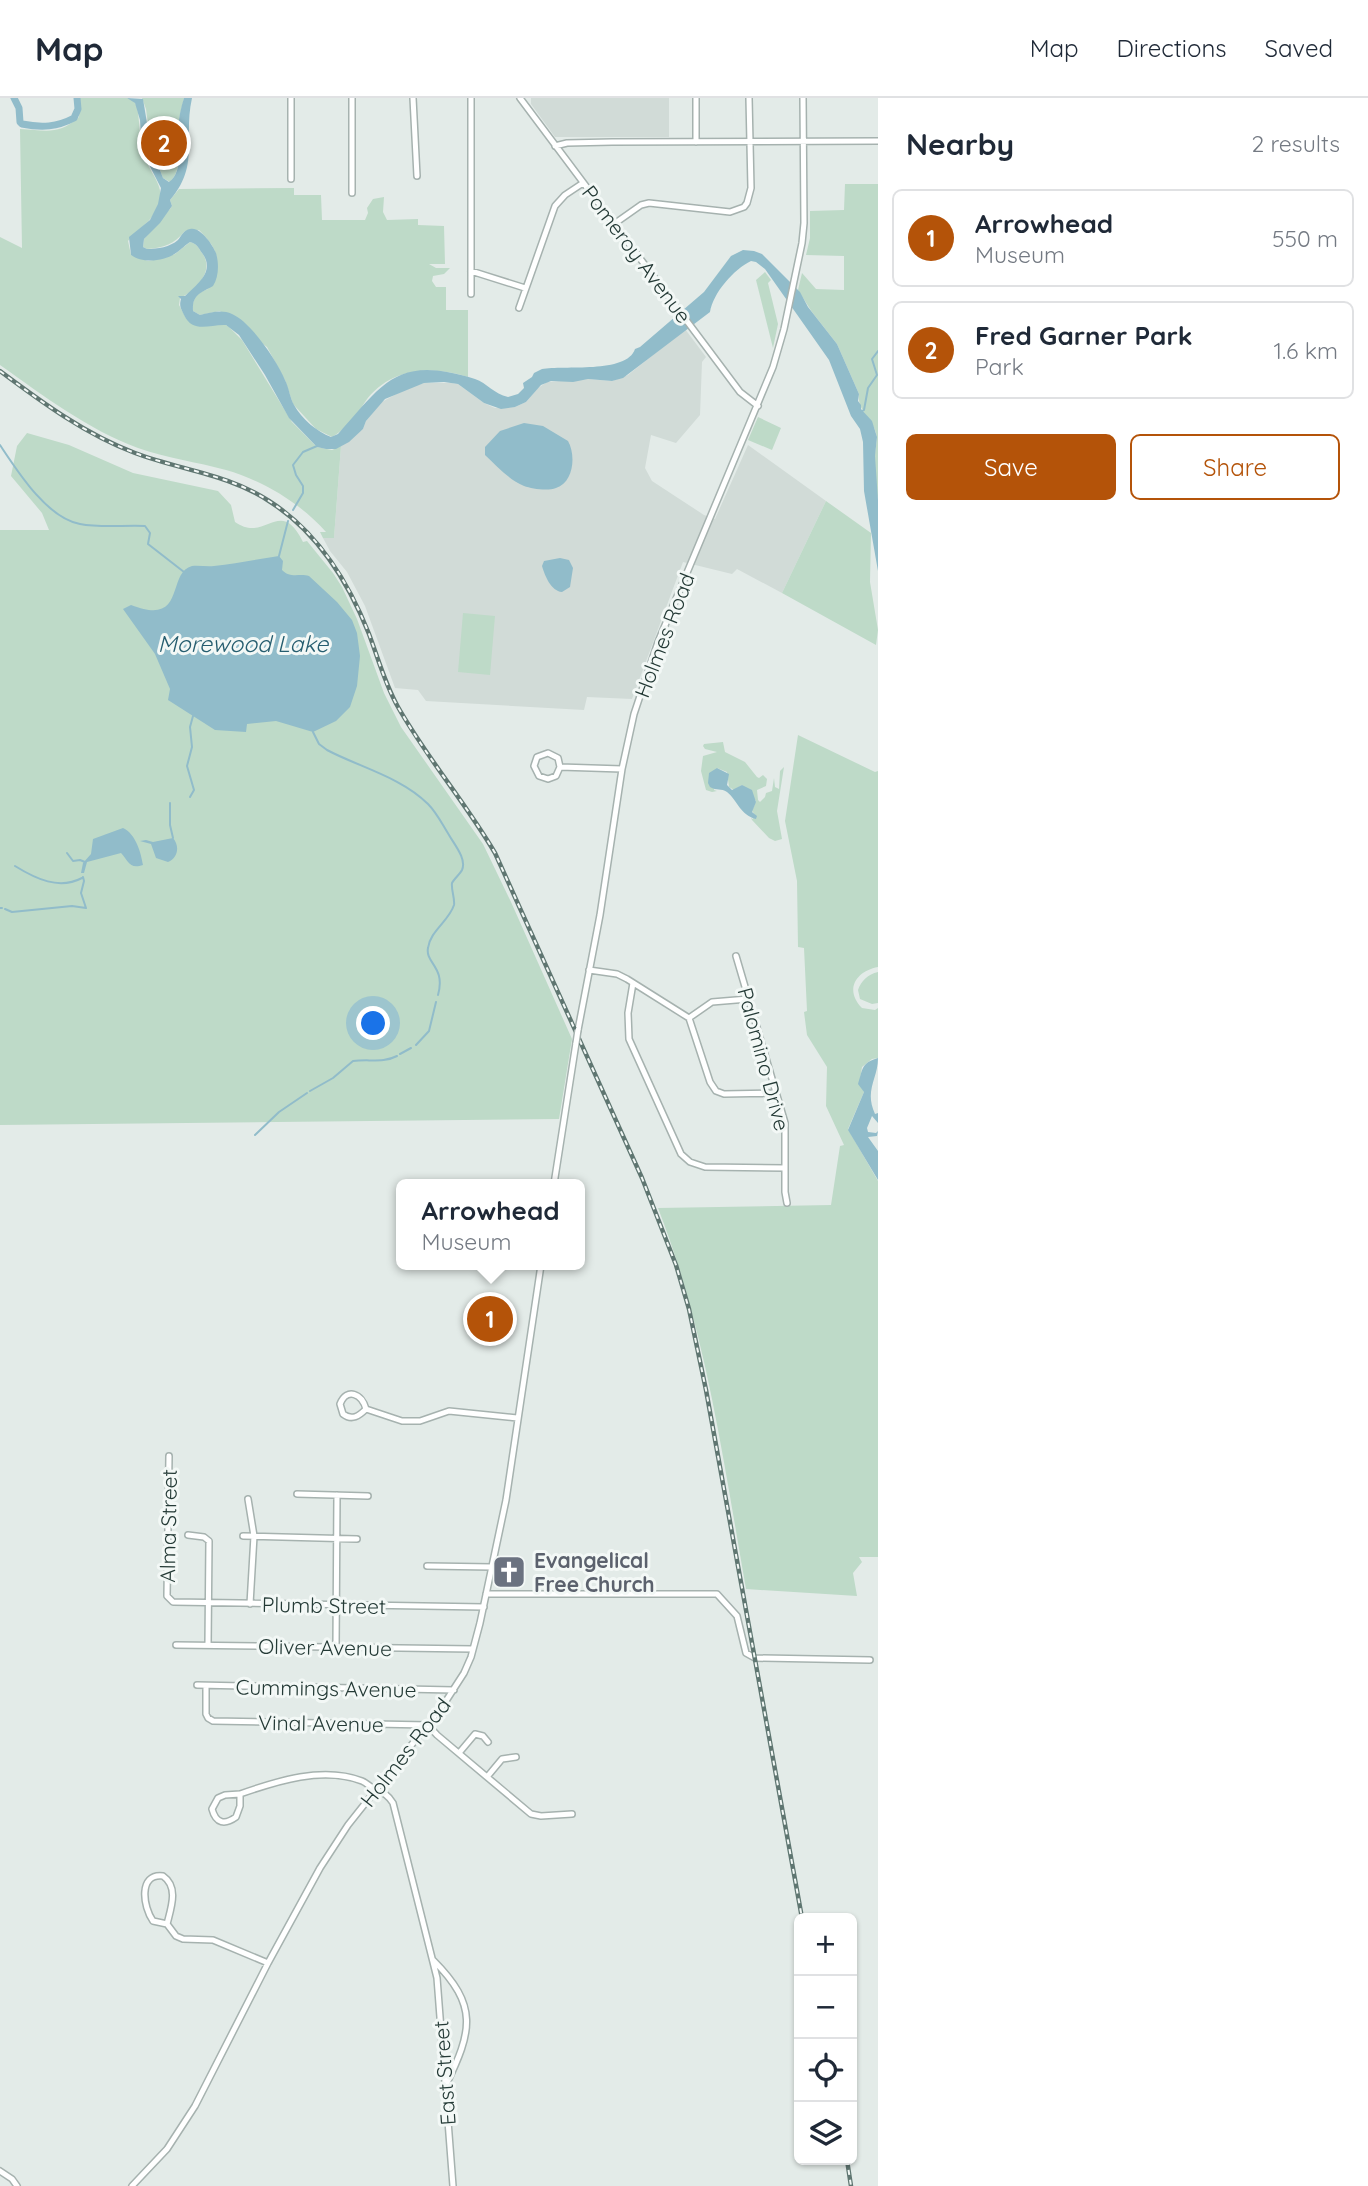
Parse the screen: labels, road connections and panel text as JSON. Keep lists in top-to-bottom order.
{
  "streets": {
    "street": [
      "Pomeroy Avenue",
      "Holmes Road",
      "Palomino Drive",
      "Alma Street",
      "Plumb Street",
      "Oliver Avenue",
      "Cummings Avenue",
      "Vinal Avenue",
      "East Street"
    ]
  },
  "crossings": [
    ["Pomeroy Avenue", "Holmes Road"],
    ["Holmes Road", "Plumb Street"],
    ["Holmes Road", "Oliver Avenue"],
    ["Holmes Road", "Cummings Avenue"],
    ["Holmes Road", "Vinal Avenue"],
    ["Holmes Road", "East Street"],
    ["Alma Street", "Plumb Street"],
    ["Cummings Avenue", "Vinal Avenue"]
  ],
  "water": ["Morewood Lake"],
  "places": {
    "church": ["Evangelical Free Church"]
  },
  "page": {
    "header": "Map",
    "nav": ["Map", "Directions", "Saved"],
    "heading": ["Nearby", "2 results"],
    "pins": ["2", "1"],
    "list": [
      {
        "mark": "1",
        "name": "Arrowhead",
        "note": "Museum",
        "value": "550 m"
      },
      {
        "mark": "2",
        "name": "Fred Garner Park",
        "note": "Park",
        "value": "1.6 km"
      }
    ],
    "buttons": ["Save", "Share"],
    "popup": ["Arrowhead", "Museum"],
    "map_buttons": ["+", "−"]
  }
}
